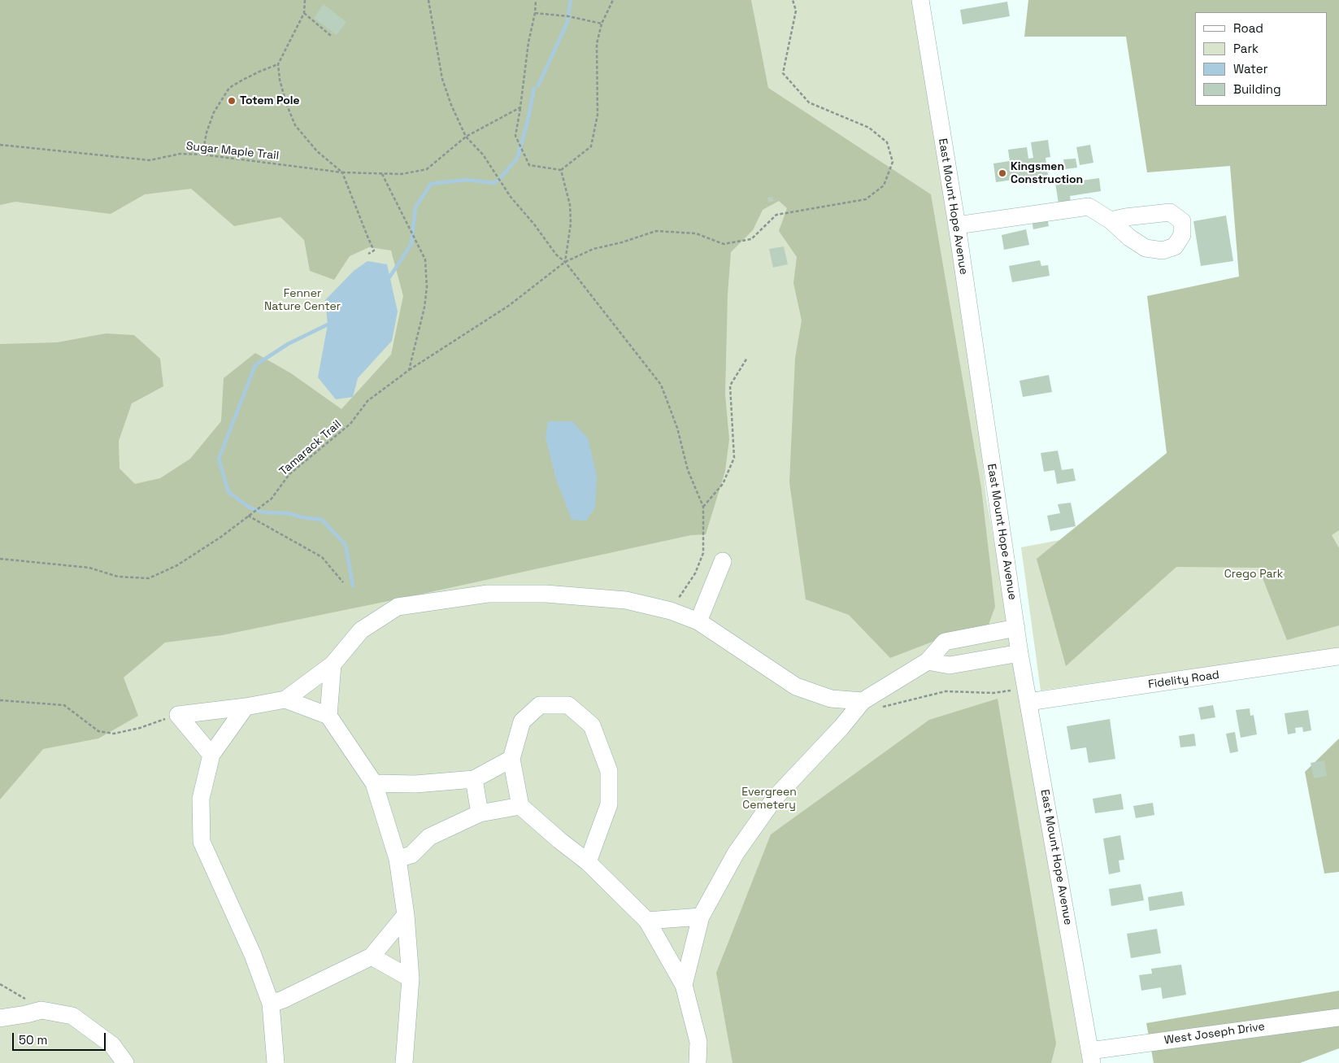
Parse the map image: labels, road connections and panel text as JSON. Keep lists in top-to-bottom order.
{
  "streets": {
    "street": ["East Mount Hope Avenue", "Fidelity Road", "West Joseph Drive"],
    "path": ["Sugar Maple Trail", "Tamarack Trail"]
  },
  "crossings": [
    ["East Mount Hope Avenue", "Fidelity Road"],
    ["East Mount Hope Avenue", "West Joseph Drive"]
  ],
  "parks": ["Fenner Nature Center", "Crego Park", "Evergreen Cemetery"],
  "places": ["Totem Pole", "Kingsmen Construction"],
  "legend": [
    "Road",
    "Park",
    "Water",
    "Building"
  ],
  "scale_bar": "50 m"
}
